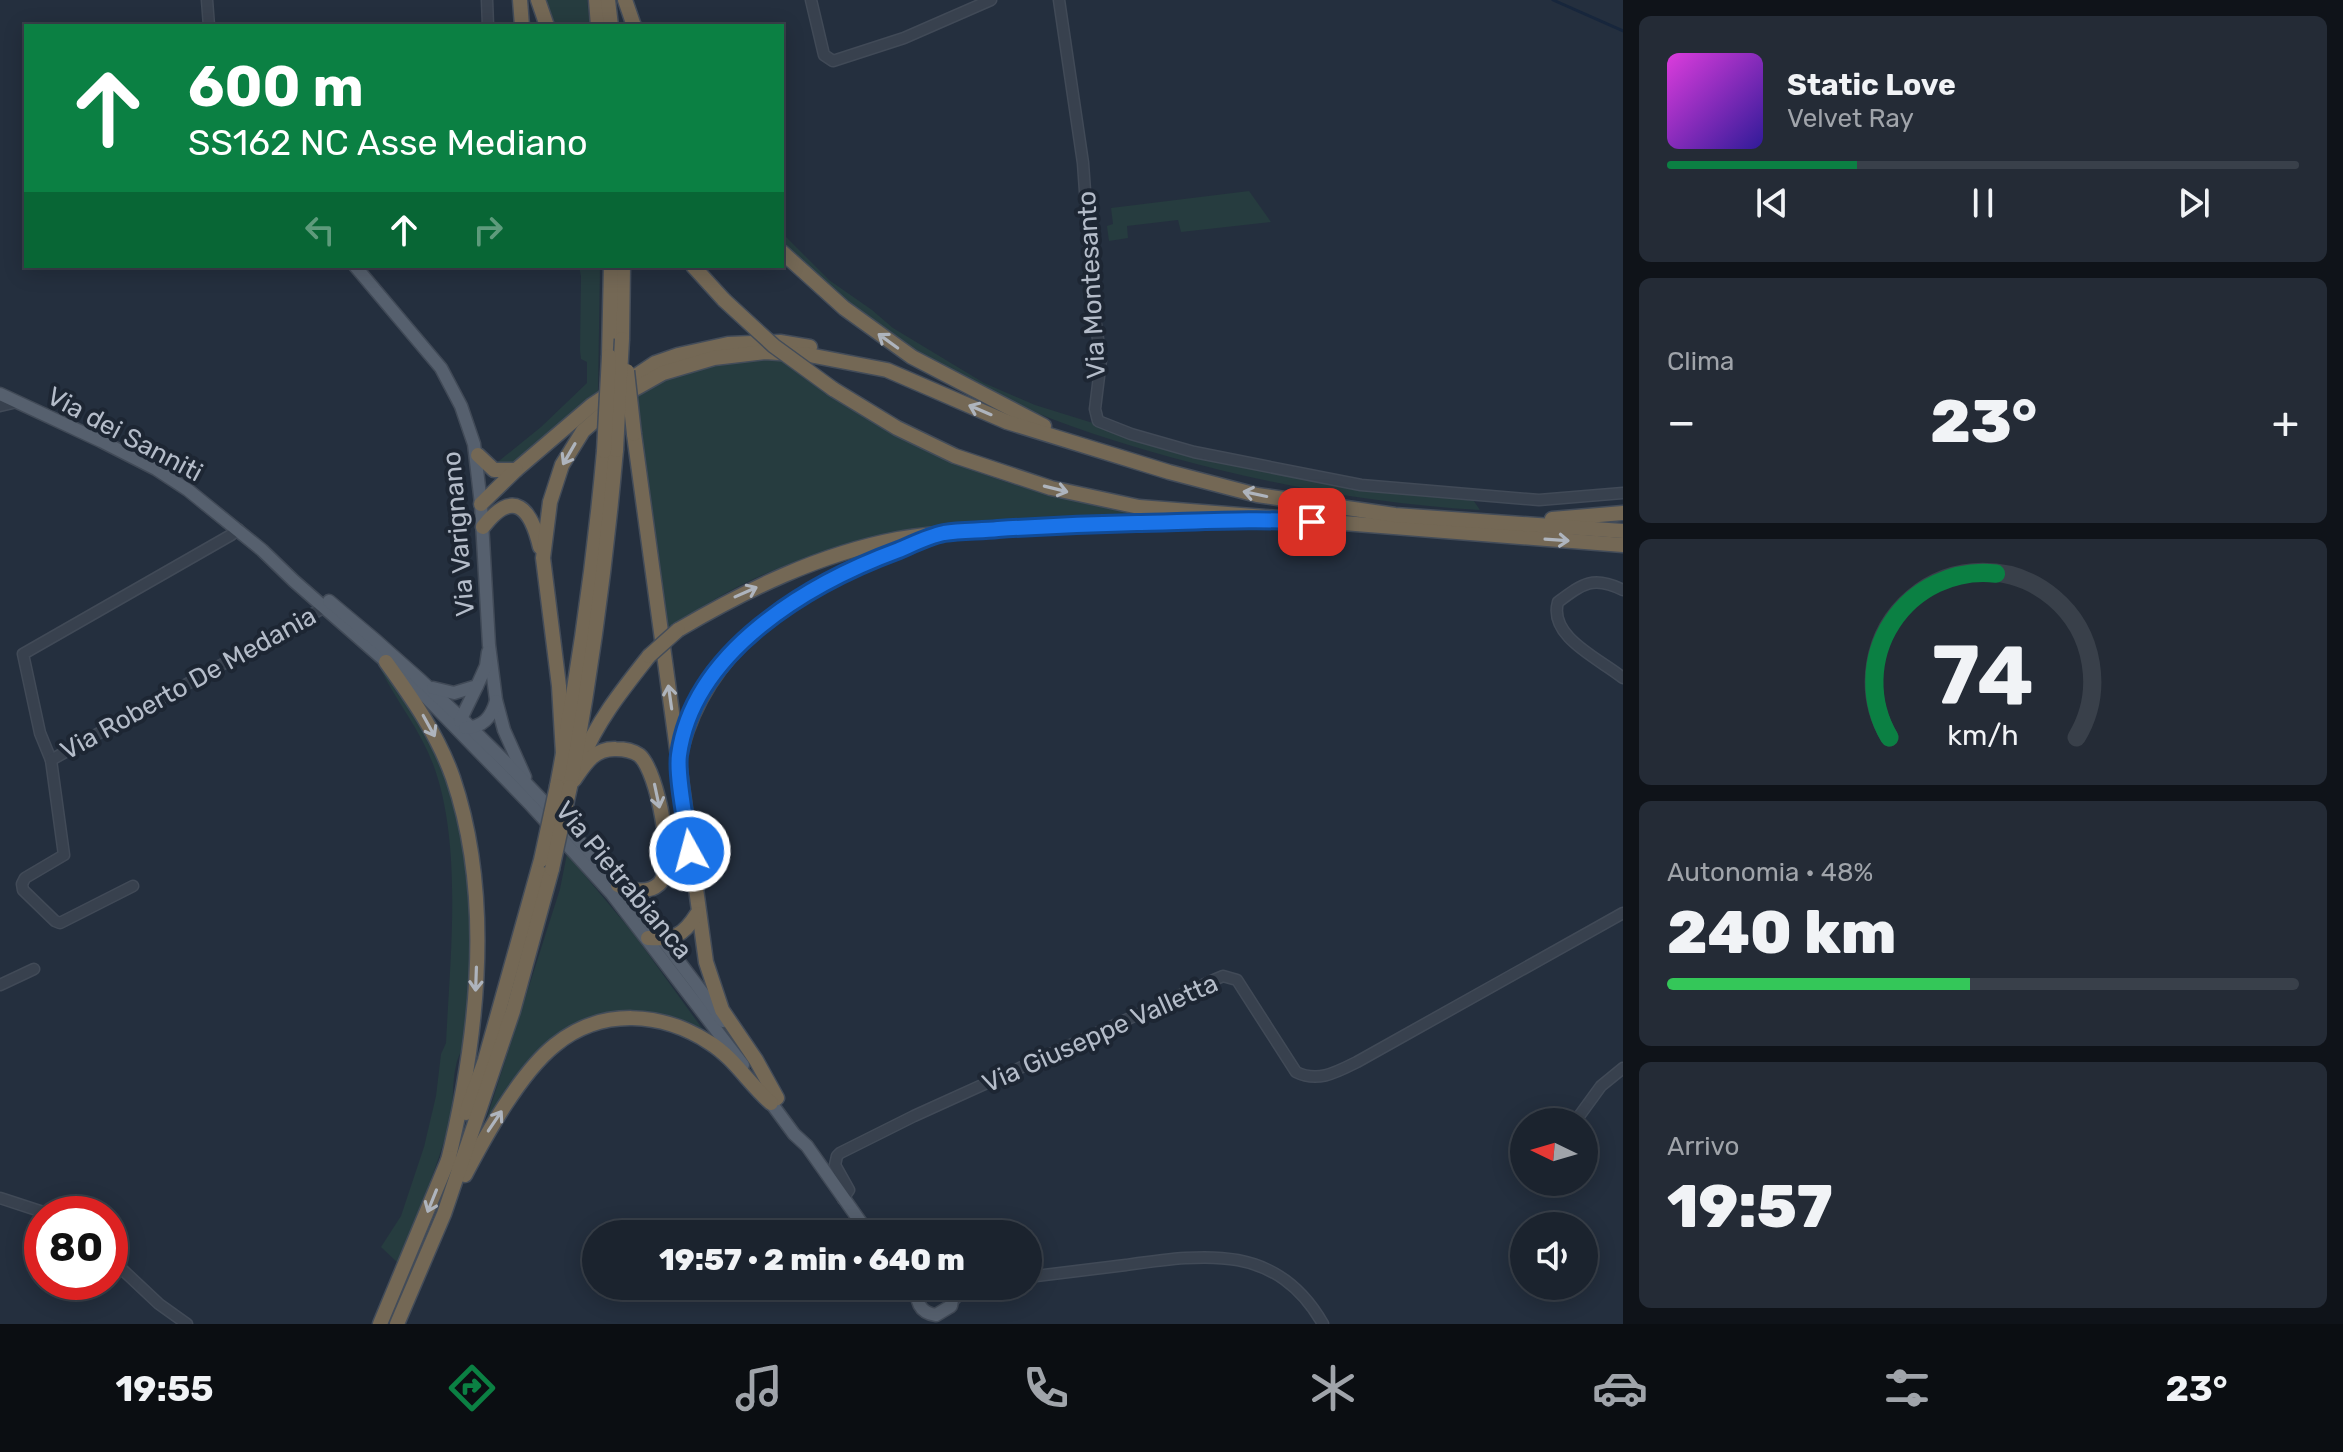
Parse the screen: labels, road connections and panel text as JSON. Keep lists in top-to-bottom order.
{
  "streets": {
    "main road": ["Via dei Sanniti", "Via Varignano", "Via Pietrabianca"],
    "street": ["Via Montesanto", "Via Roberto De Medania", "Via Giuseppe Valletta"]
  },
  "crossings": [
    ["Via dei Sanniti", "Via Roberto De Medania"],
    ["Via dei Sanniti", "Via Pietrabianca"],
    ["Via Varignano", "Via Pietrabianca"],
    ["Via Pietrabianca", "Via Giuseppe Valletta"]
  ],
  "north": "left",
  "page": {
    "turn": ["600 m", "SS162 NC Asse Mediano"],
    "song": ["Static Love", "Velvet Ray"],
    "tile": [
      "Clima",
      ["Autonomia · 48%", "240 km"],
      ["Arrivo", "19:57"]
    ],
    "heat": ["−", "23°", "+"],
    "limit": "80",
    "trip": "19:57 · 2 min · 640 m",
    "tabs": ["19:55", "23°"],
    "gauge": ["74", "km/h"]
  }
}
